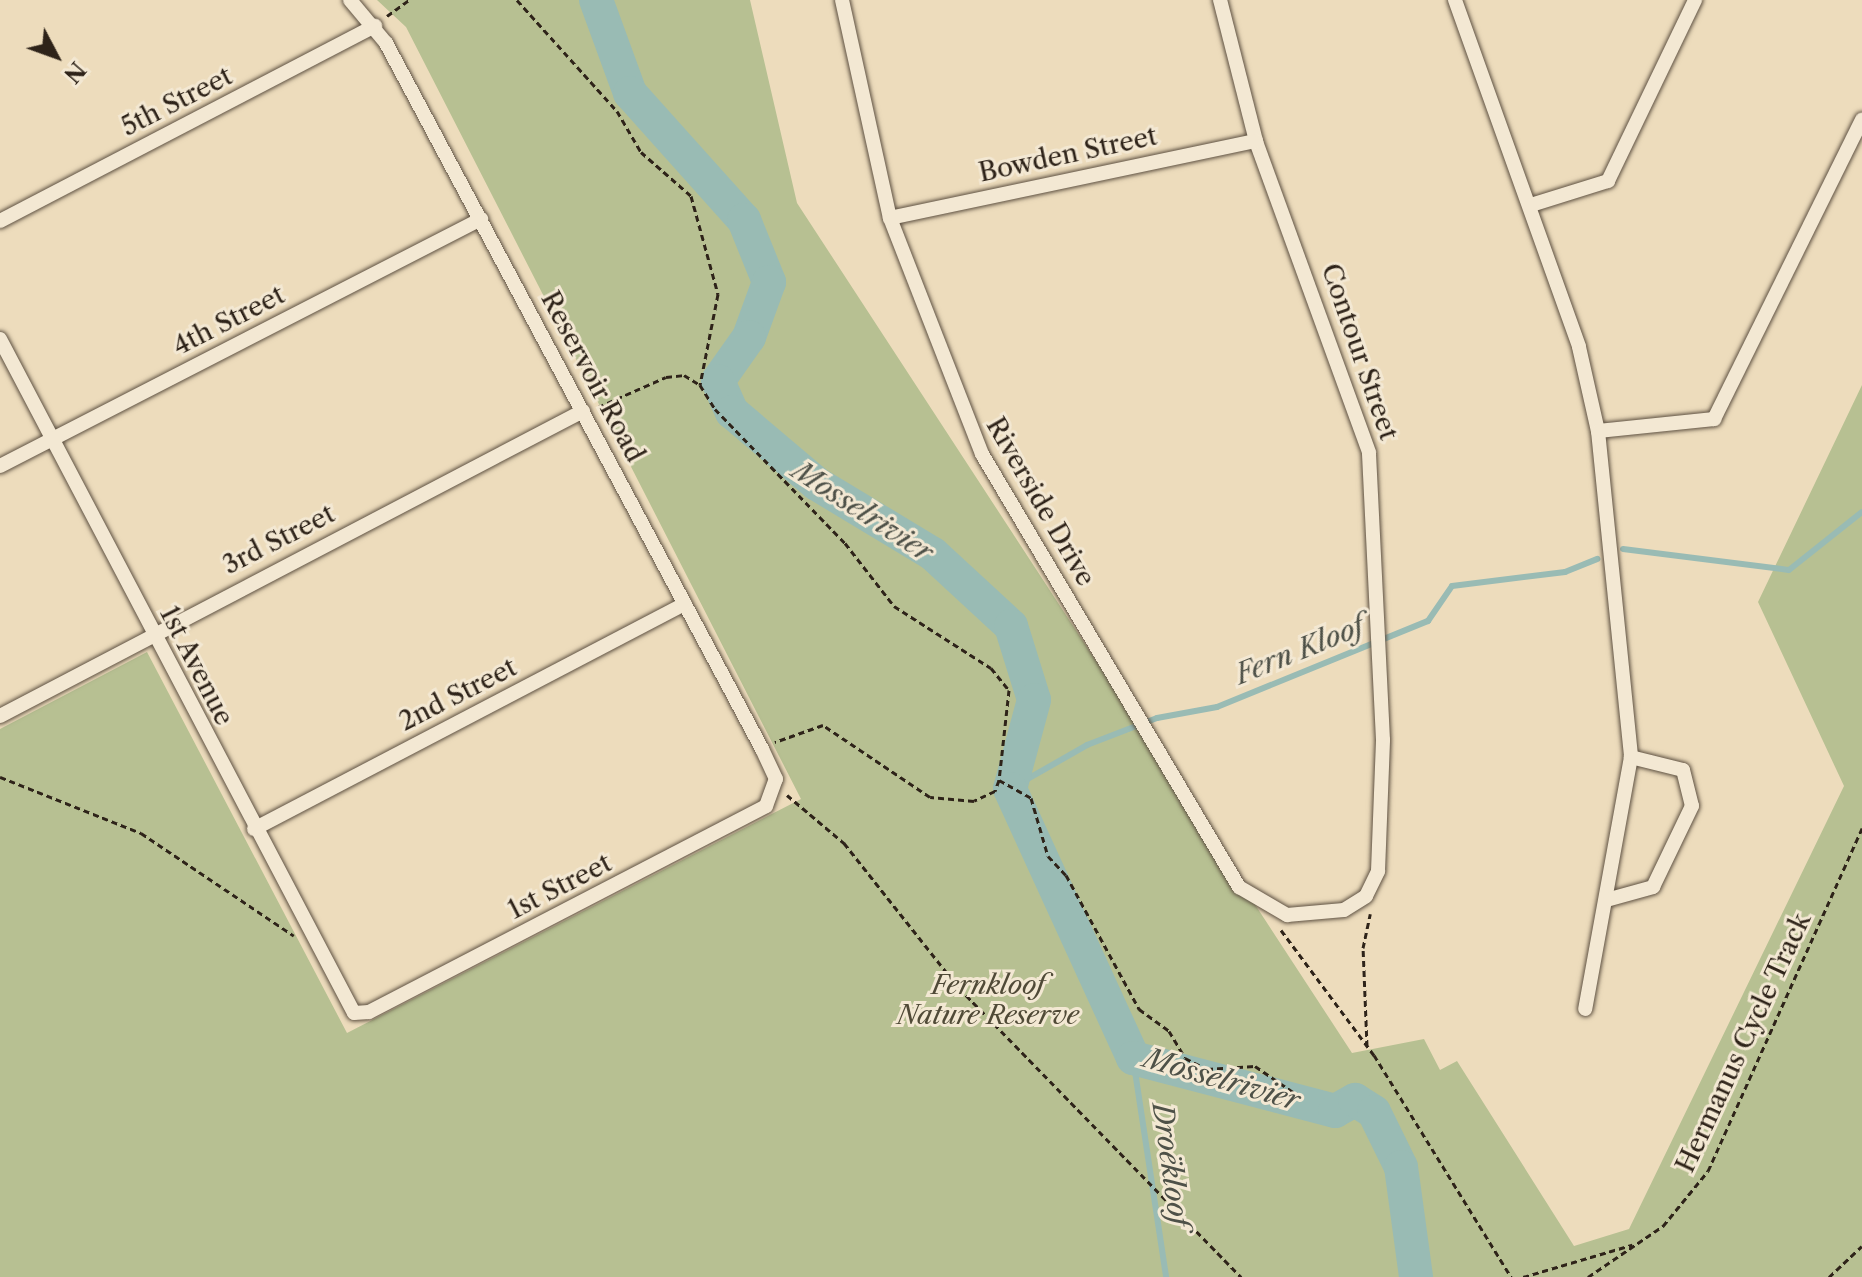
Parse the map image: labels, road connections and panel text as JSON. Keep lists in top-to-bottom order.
{
  "streets": {
    "street": [
      "5th Street",
      "Bowden Street",
      "4th Street",
      "Contour Street",
      "Reservoir Road",
      "Riverside Drive",
      "3rd Street",
      "1st Avenue",
      "2nd Street",
      "1st Street"
    ],
    "path": ["Hermanus Cycle Track"]
  },
  "crossings": [
    ["5th Street", "Reservoir Road"],
    ["Bowden Street", "Contour Street"],
    ["Bowden Street", "Riverside Drive"],
    ["4th Street", "Reservoir Road"],
    ["4th Street", "1st Avenue"],
    ["Contour Street", "Riverside Drive"],
    ["Reservoir Road", "3rd Street"],
    ["Reservoir Road", "2nd Street"],
    ["Reservoir Road", "1st Street"],
    ["3rd Street", "1st Avenue"],
    ["1st Avenue", "2nd Street"],
    ["1st Avenue", "1st Street"]
  ],
  "water": ["Mosselrivier", "Fern Kloof", "Droëkloof"],
  "parks": ["Fernkloof Nature Reserve"],
  "north": "bottom right"
}
